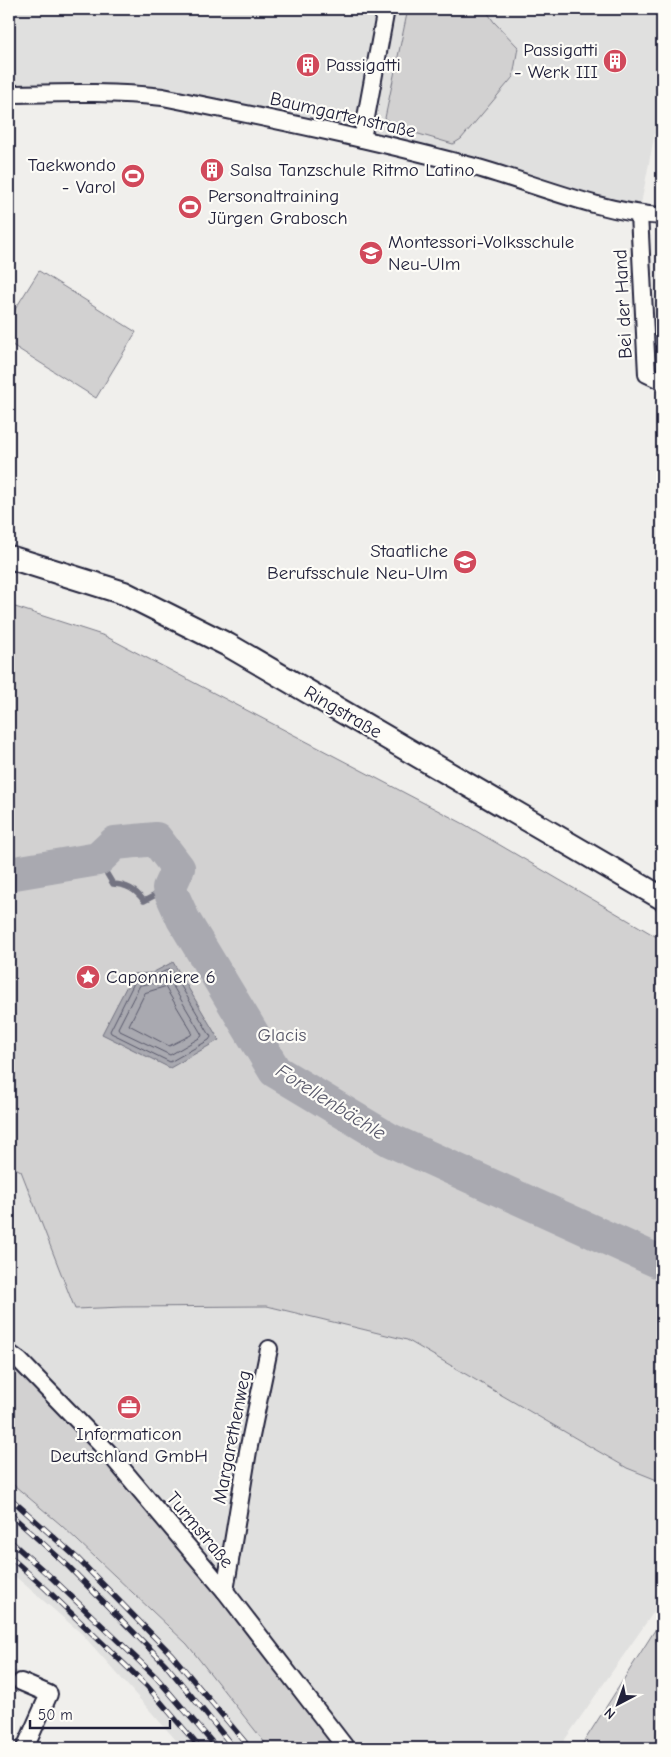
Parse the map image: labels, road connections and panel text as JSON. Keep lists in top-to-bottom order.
{
  "streets": {
    "main road": ["Ringstraße"],
    "street": [
      "Baumgartenstraße",
      "Bei der Hand",
      "Margarethenweg",
      "Turmstraße"
    ]
  },
  "crossings": [
    ["Baumgartenstraße", "Bei der Hand"],
    ["Margarethenweg", "Turmstraße"]
  ],
  "water": ["Forellenbächle"],
  "parks": ["Glacis"],
  "places": {
    "building": ["Passigatti - Werk III", "Passigatti", "Salsa Tanzschule Ritmo Latino"],
    "sports": ["Taekwondo - Varol", "Personaltraining Jürgen Grabosch"],
    "school or university": ["Montessori-Volksschule Neu-Ulm", "Staatliche Berufsschule Neu-Ulm"],
    "place": ["Caponniere 6"],
    "office": ["Informaticon Deutschland GmbH"]
  },
  "scale_bar": "50 m",
  "north": "bottom left"
}
